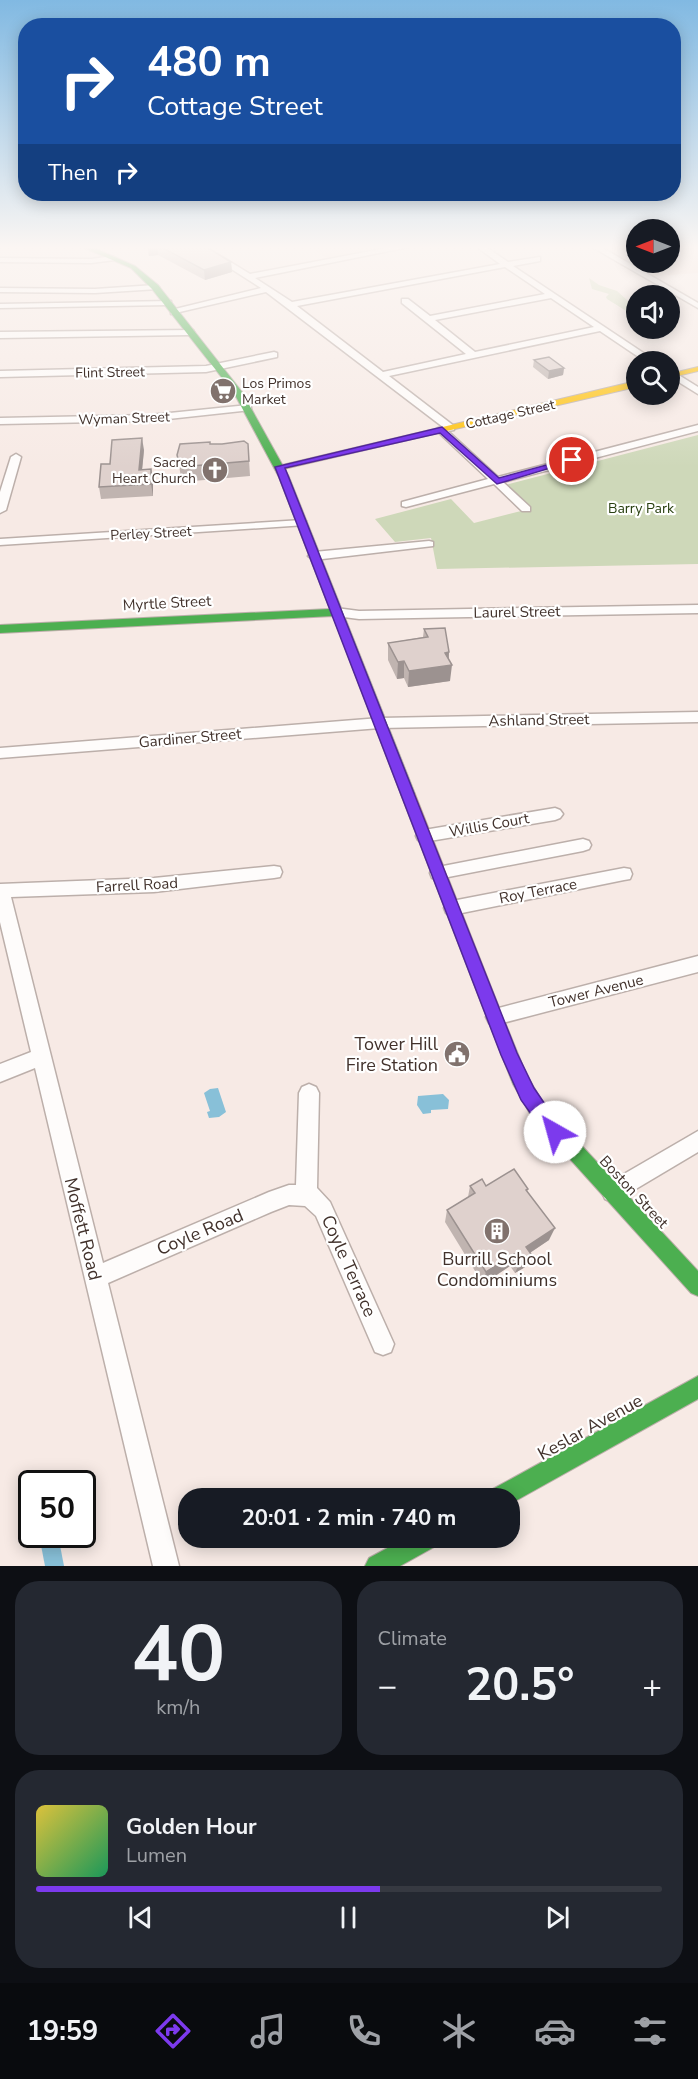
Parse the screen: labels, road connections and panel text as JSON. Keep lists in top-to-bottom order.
{
  "streets": {
    "main road": [
      "Cottage Street",
      "Myrtle Street",
      "Boston Street",
      "Keslar Avenue"
    ],
    "street": [
      "Flint Street",
      "Wyman Street",
      "Perley Street",
      "Laurel Street",
      "Ashland Street",
      "Gardiner Street",
      "Willis Court",
      "Farrell Road",
      "Roy Terrace",
      "Tower Avenue",
      "Moffett Road",
      "Coyle Road",
      "Coyle Terrace"
    ]
  },
  "crossings": [
    ["Flint Street", "Boston Street"],
    ["Cottage Street", "Boston Street"],
    ["Wyman Street", "Boston Street"],
    ["Perley Street", "Boston Street"],
    ["Myrtle Street", "Laurel Street"],
    ["Myrtle Street", "Boston Street"],
    ["Laurel Street", "Boston Street"],
    ["Ashland Street", "Gardiner Street"],
    ["Ashland Street", "Boston Street"],
    ["Gardiner Street", "Boston Street"],
    ["Willis Court", "Boston Street"],
    ["Farrell Road", "Moffett Road"],
    ["Roy Terrace", "Boston Street"],
    ["Tower Avenue", "Boston Street"],
    ["Moffett Road", "Coyle Road"],
    ["Coyle Road", "Coyle Terrace"]
  ],
  "parks": ["Barry Park"],
  "places": {
    "supermarket": ["Los Primos Market"],
    "church": ["Sacred Heart Church"],
    "public building": ["Tower Hill Fire Station"],
    "building": ["Burrill School Condominiums"]
  },
  "north": "left",
  "page": {
    "turn": ["480 m", "Cottage Street"],
    "then": "Then",
    "limit": "50",
    "trip": "20:01 · 2 min · 740 m",
    "tile": [
      ["40", "km/h"],
      "Climate"
    ],
    "heat": ["−", "20.5°", "+"],
    "song": ["Golden Hour", "Lumen"],
    "tabs": "19:59"
  }
}
